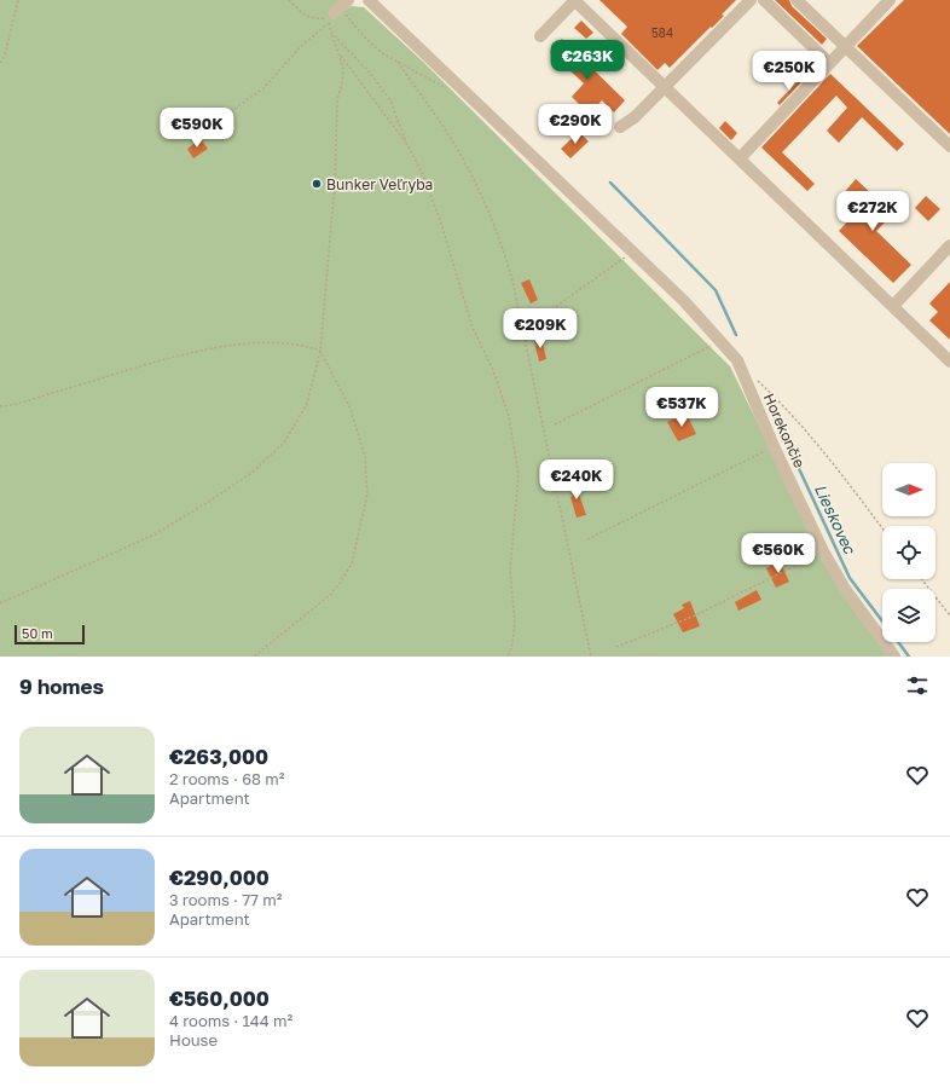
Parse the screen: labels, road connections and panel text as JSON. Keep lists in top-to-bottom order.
{
  "streets": {
    "lane": ["Horekončie"]
  },
  "water": ["Lieskovec"],
  "places": ["Bunker Veľryba"],
  "house_numbers": ["584"],
  "scale_bar": "50 m",
  "north": "right",
  "page": {
    "price": [
      "€263K",
      "€250K",
      "€290K",
      "€590K",
      "€272K",
      "€209K",
      "€537K",
      "€240K",
      "€560K"
    ],
    "scale": "50 m",
    "heading": "9 homes",
    "list": [
      {
        "name": "€263,000",
        "note": "2 rooms · 68 m² · Apartment"
      },
      {
        "name": "€290,000",
        "note": "3 rooms · 77 m² · Apartment"
      },
      {
        "name": "€560,000",
        "note": "4 rooms · 144 m² · House"
      }
    ]
  }
}
